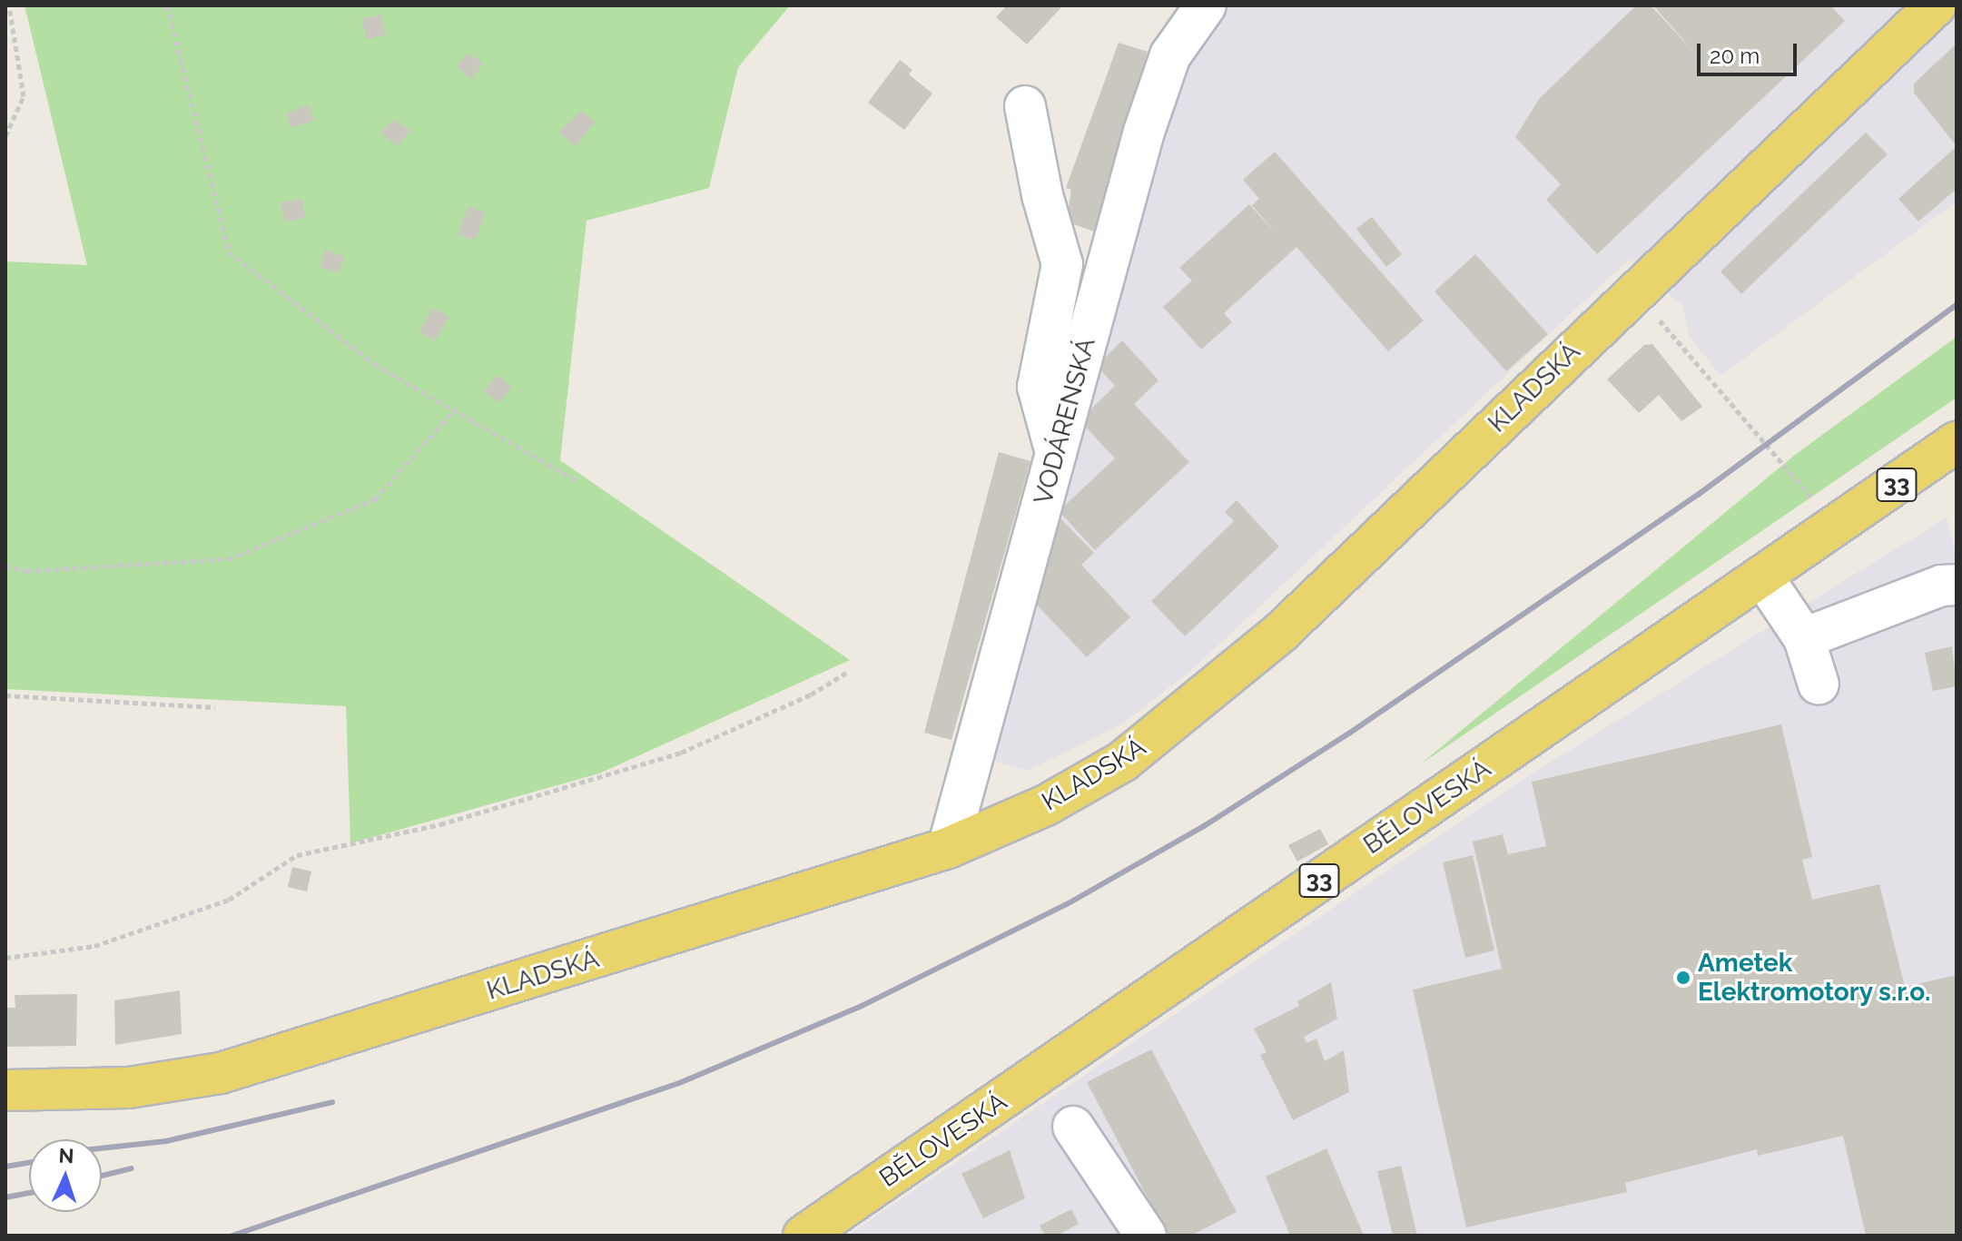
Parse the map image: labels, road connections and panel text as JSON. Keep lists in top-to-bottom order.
{
  "streets": {
    "main road": ["KLADSKÁ", "33", "BĚLOVESKÁ"],
    "street": ["VODÁRENSKÁ"]
  },
  "crossings": [
    ["KLADSKÁ", "VODÁRENSKÁ"],
    ["33", "BĚLOVESKÁ"]
  ],
  "places": ["Ametek Elektromotory s.r.o."],
  "scale_bar": "20 m",
  "north": "top"
}
